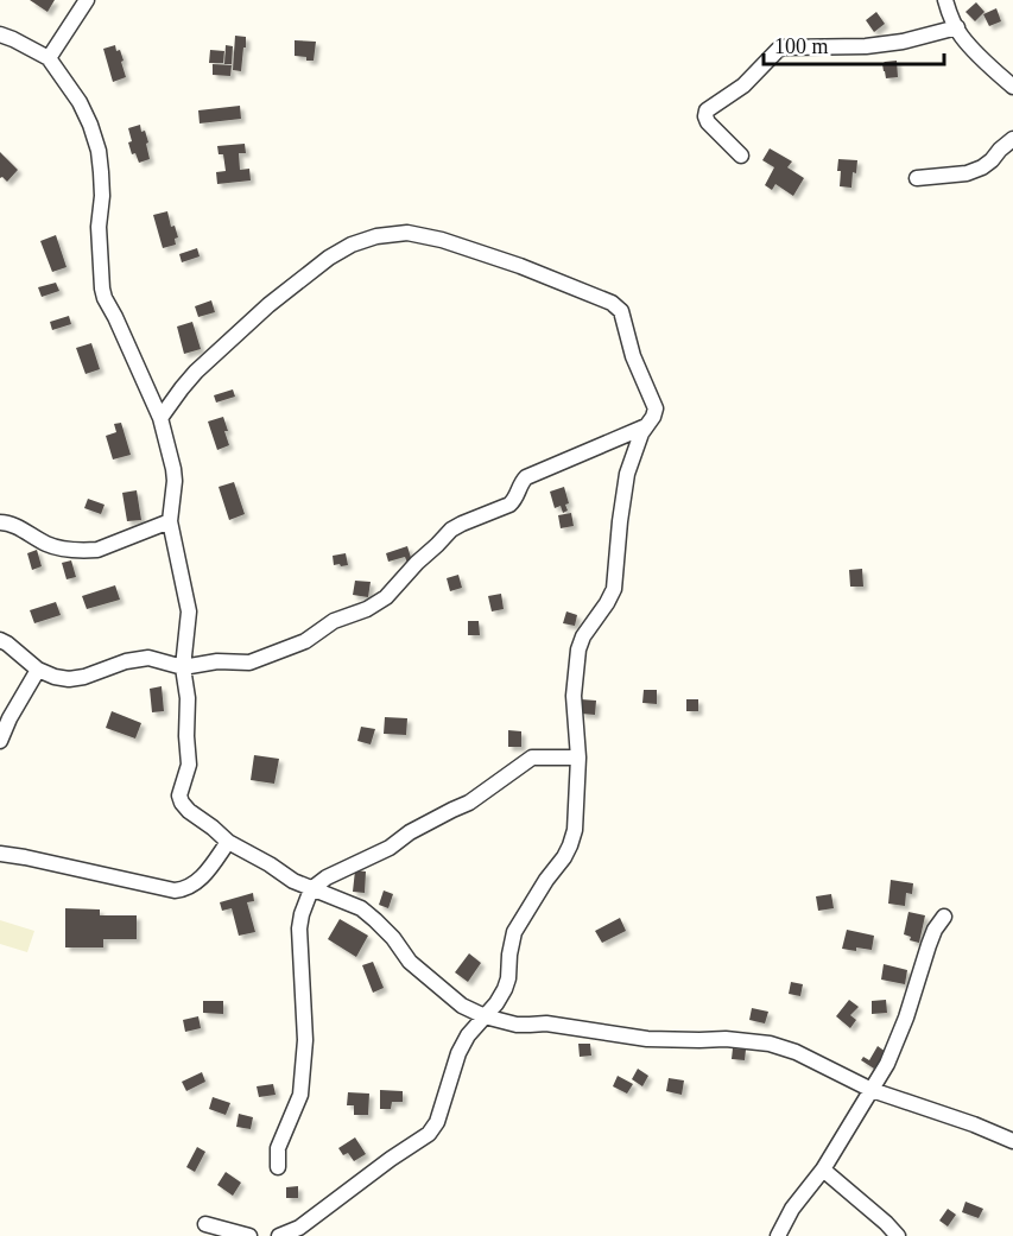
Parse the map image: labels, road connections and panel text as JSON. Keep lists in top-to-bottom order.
{
  "scale_bar": "100 m"
}
